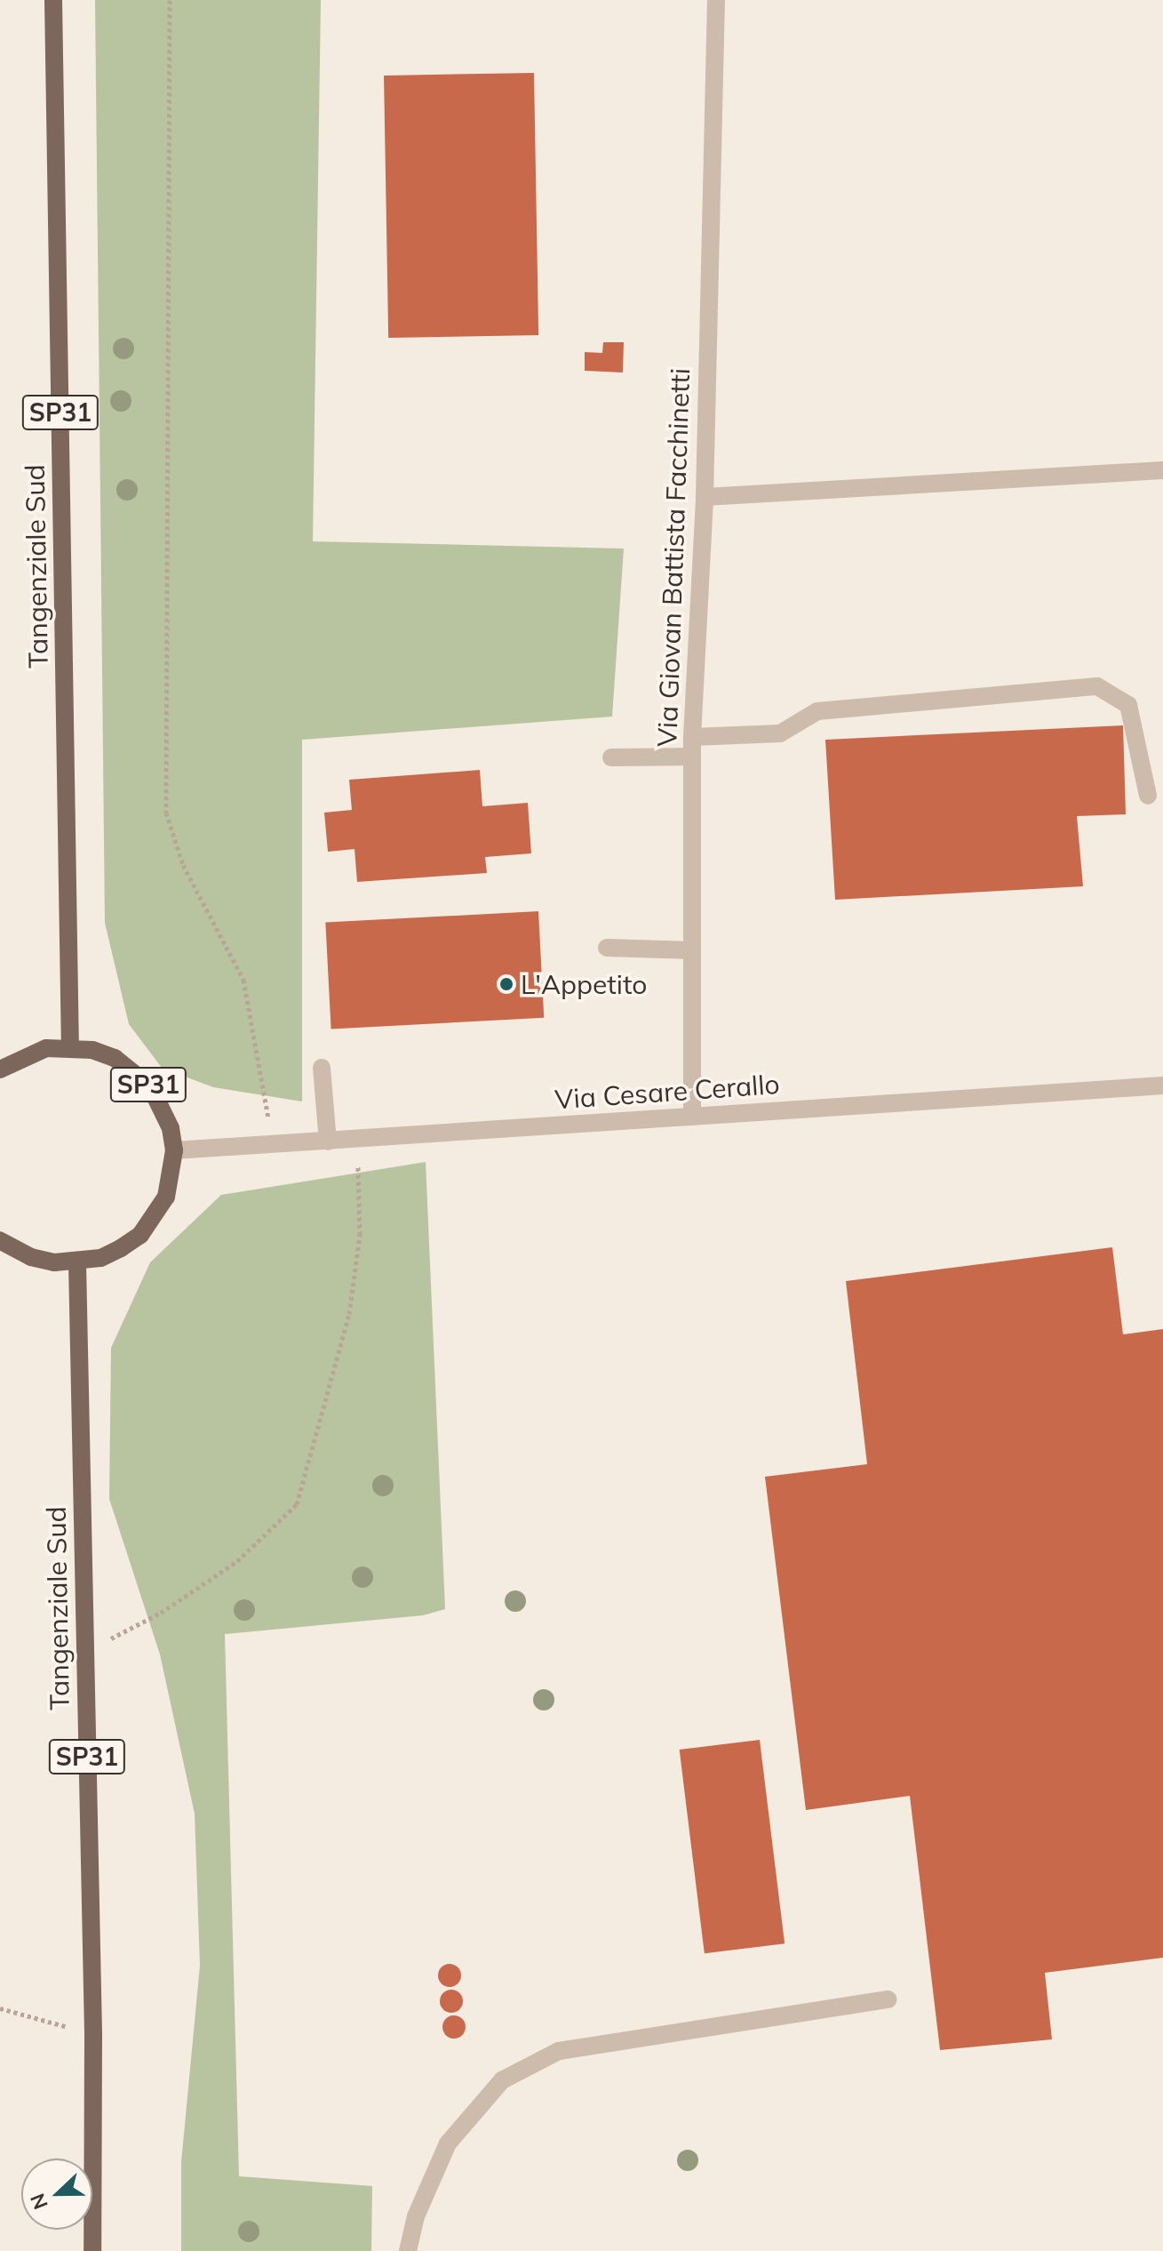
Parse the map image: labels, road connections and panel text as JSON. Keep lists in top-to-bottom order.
{
  "streets": {
    "main road": ["SP31", "Tangenziale Sud"],
    "street": ["Via Giovan Battista Facchinetti", "Via Cesare Cerallo"]
  },
  "crossings": [
    ["SP31", "Tangenziale Sud"],
    ["SP31", "Via Cesare Cerallo"],
    ["Via Giovan Battista Facchinetti", "Via Cesare Cerallo"]
  ],
  "places": ["L'Appetito"],
  "north": "left"
}
